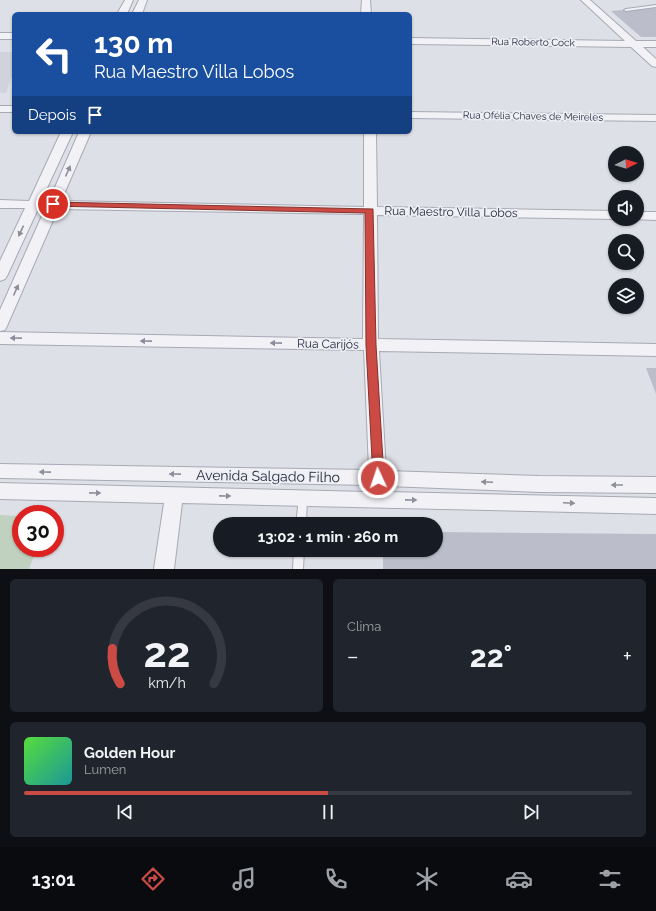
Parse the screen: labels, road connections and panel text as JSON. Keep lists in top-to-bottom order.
{
  "streets": {
    "street": [
      "Rua Roberto Cock",
      "Rua Ofélia Chaves de Meireles",
      "Rua Maestro Villa Lobos",
      "Rua Carijós",
      "Avenida Salgado Filho"
    ]
  },
  "one_way": ["Rua Carijós"],
  "north": "right",
  "page": {
    "turn": ["130 m", "Rua Maestro Villa Lobos"],
    "then": "Depois",
    "limit": "30",
    "trip": "13:02 · 1 min · 260 m",
    "tile": "Clima",
    "heat": ["−", "22°", "+"],
    "song": ["Golden Hour", "Lumen"],
    "tabs": "13:01",
    "gauge": ["22", "km/h"]
  }
}
